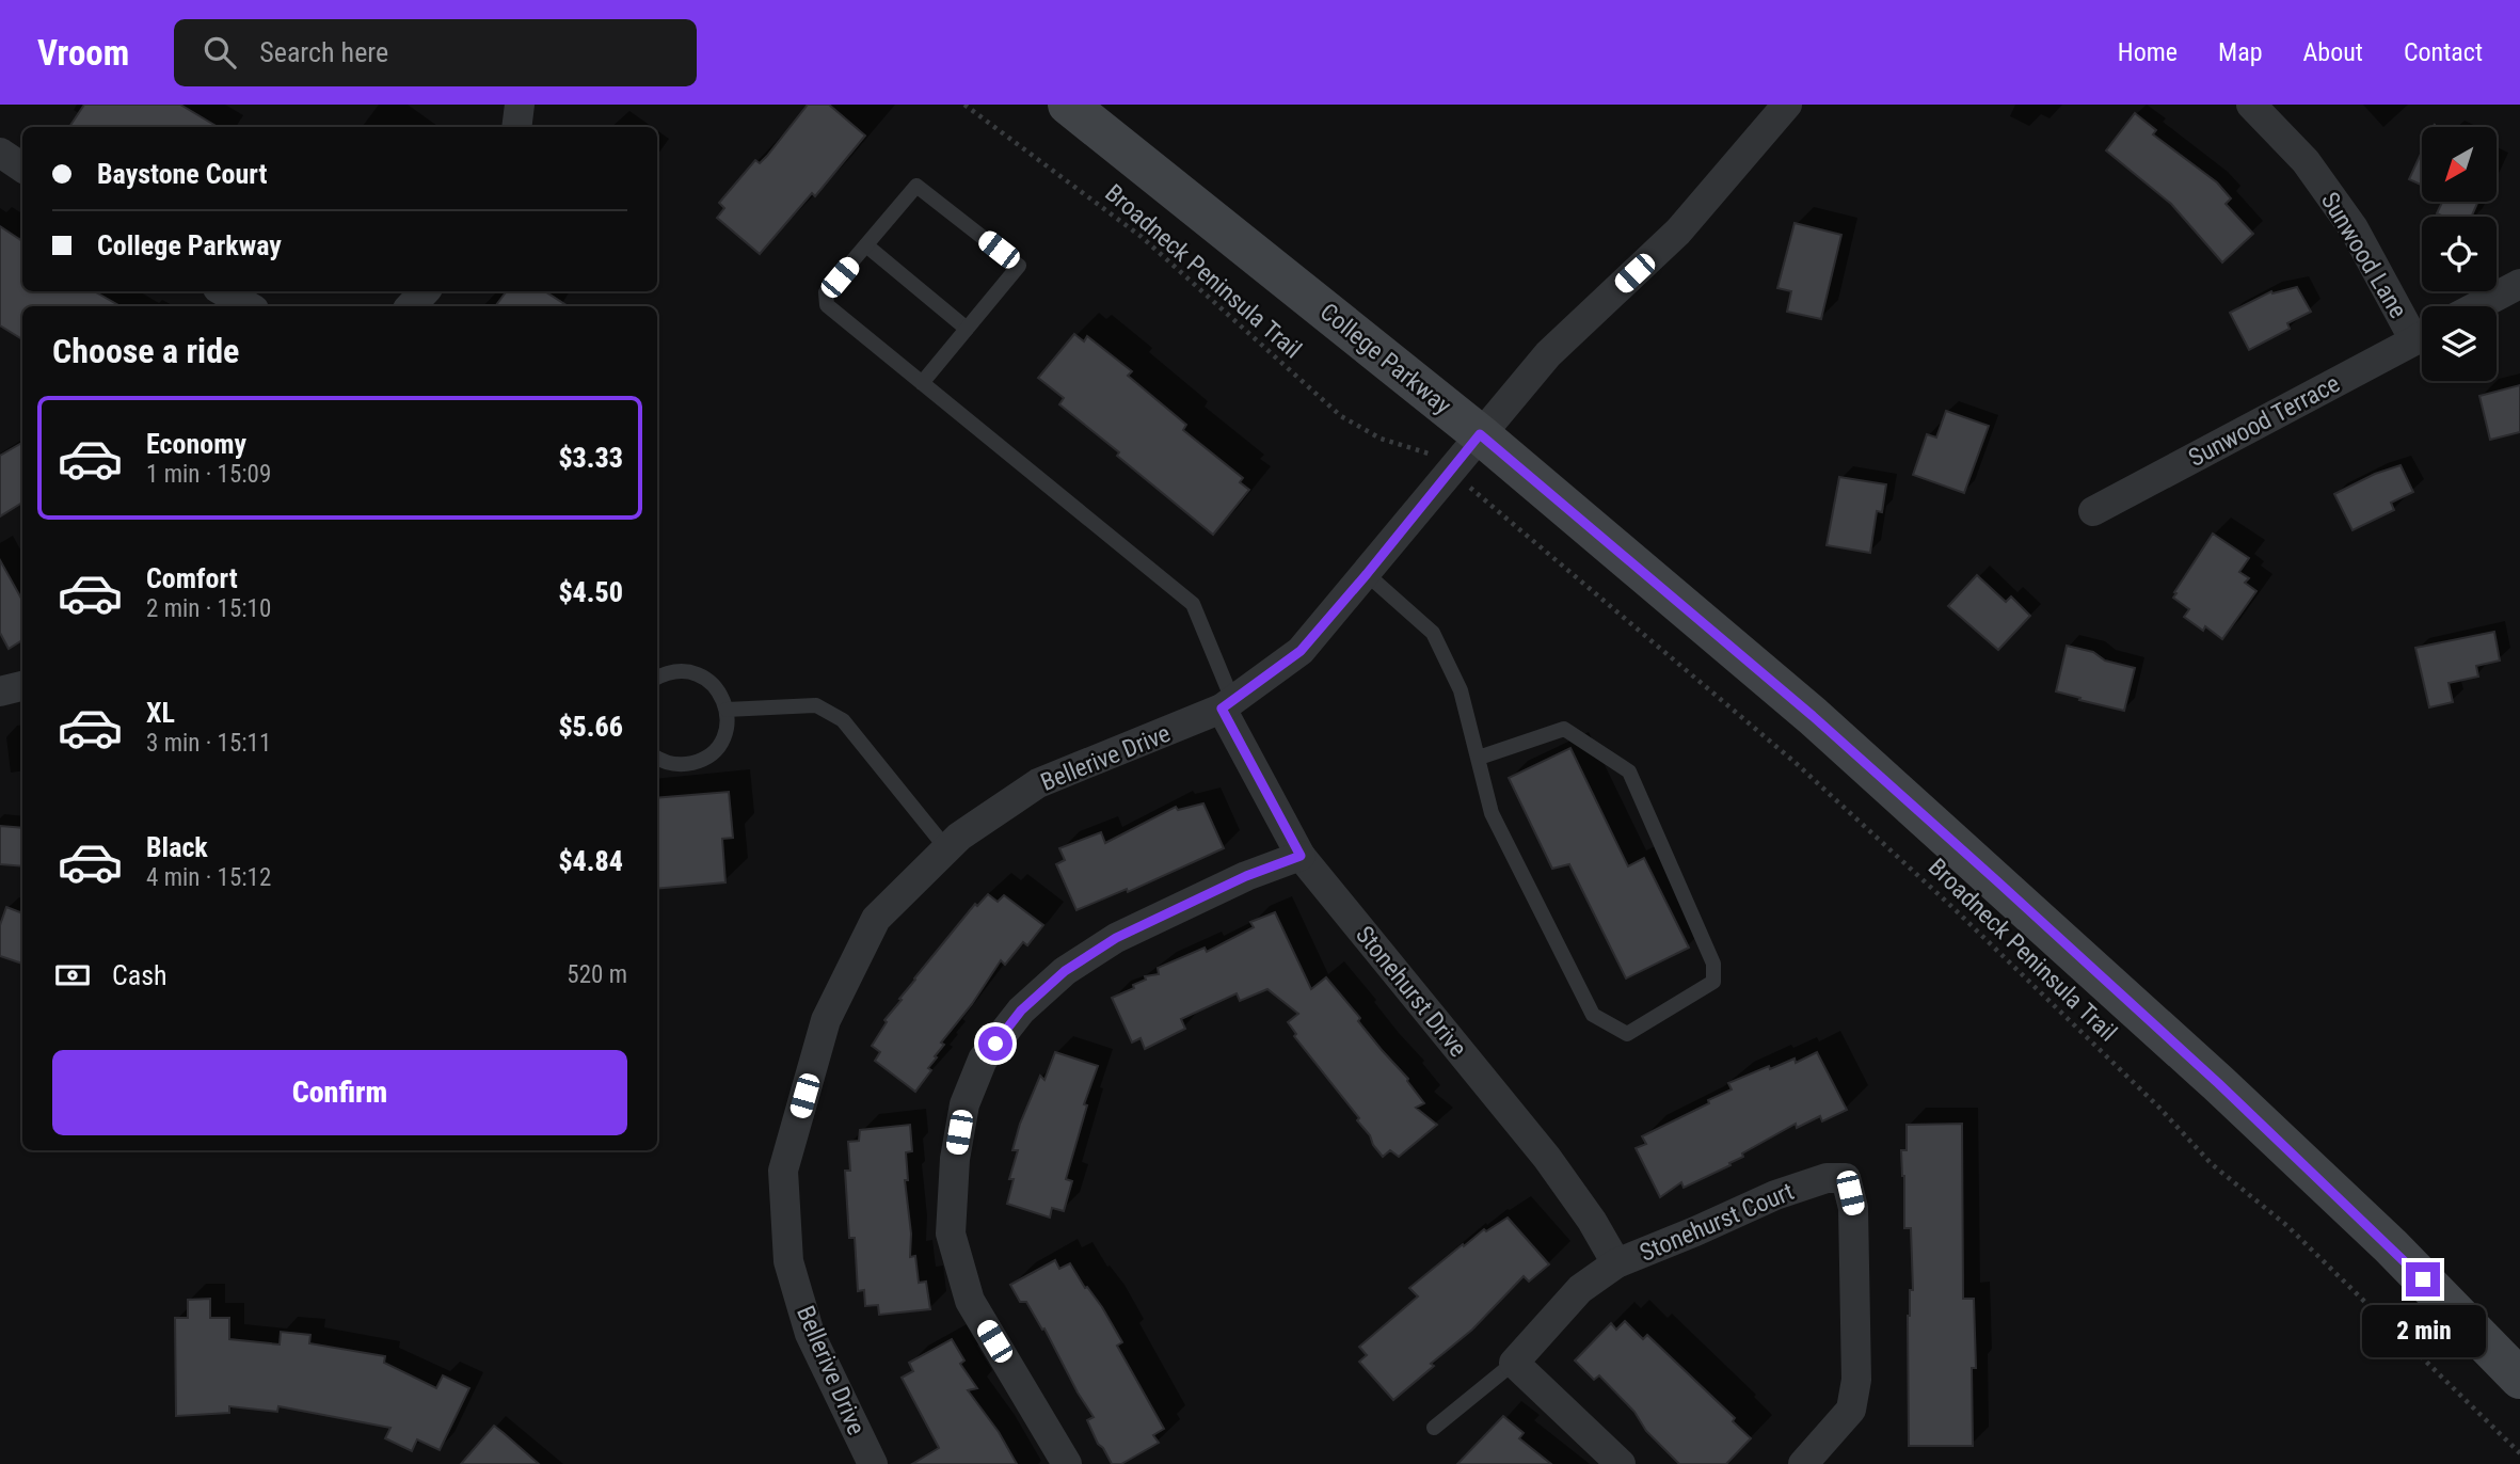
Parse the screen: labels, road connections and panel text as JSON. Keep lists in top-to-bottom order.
{
  "streets": {
    "main road": ["College Parkway"],
    "street": [
      "Sunwood Lane",
      "Sunwood Terrace",
      "Bellerive Drive",
      "Stonehurst Drive",
      "Stonehurst Court"
    ],
    "path": ["Broadneck Peninsula Trail"]
  },
  "crossings": [
    ["College Parkway", "Bellerive Drive"],
    ["Bellerive Drive", "Stonehurst Drive"],
    ["Stonehurst Drive", "Stonehurst Court"]
  ],
  "north": "bottom left",
  "page": {
    "header": "Vroom",
    "search": "Search here",
    "nav": [
      "Home",
      "Map",
      "About",
      "Contact"
    ],
    "banner": ["Baystone Court", "College Parkway"],
    "heading": "Choose a ride",
    "list": [
      {
        "name": "Economy",
        "note": "1 min · 15:09",
        "value": "$3.33"
      },
      {
        "name": "Comfort",
        "note": "2 min · 15:10",
        "value": "$4.50"
      },
      {
        "name": "XL",
        "note": "3 min · 15:11",
        "value": "$5.66"
      },
      {
        "name": "Black",
        "note": "4 min · 15:12",
        "value": "$4.84"
      }
    ],
    "pay": ["Cash", "520 m"],
    "buttons": "Confirm",
    "bubble": "2 min"
  }
}
